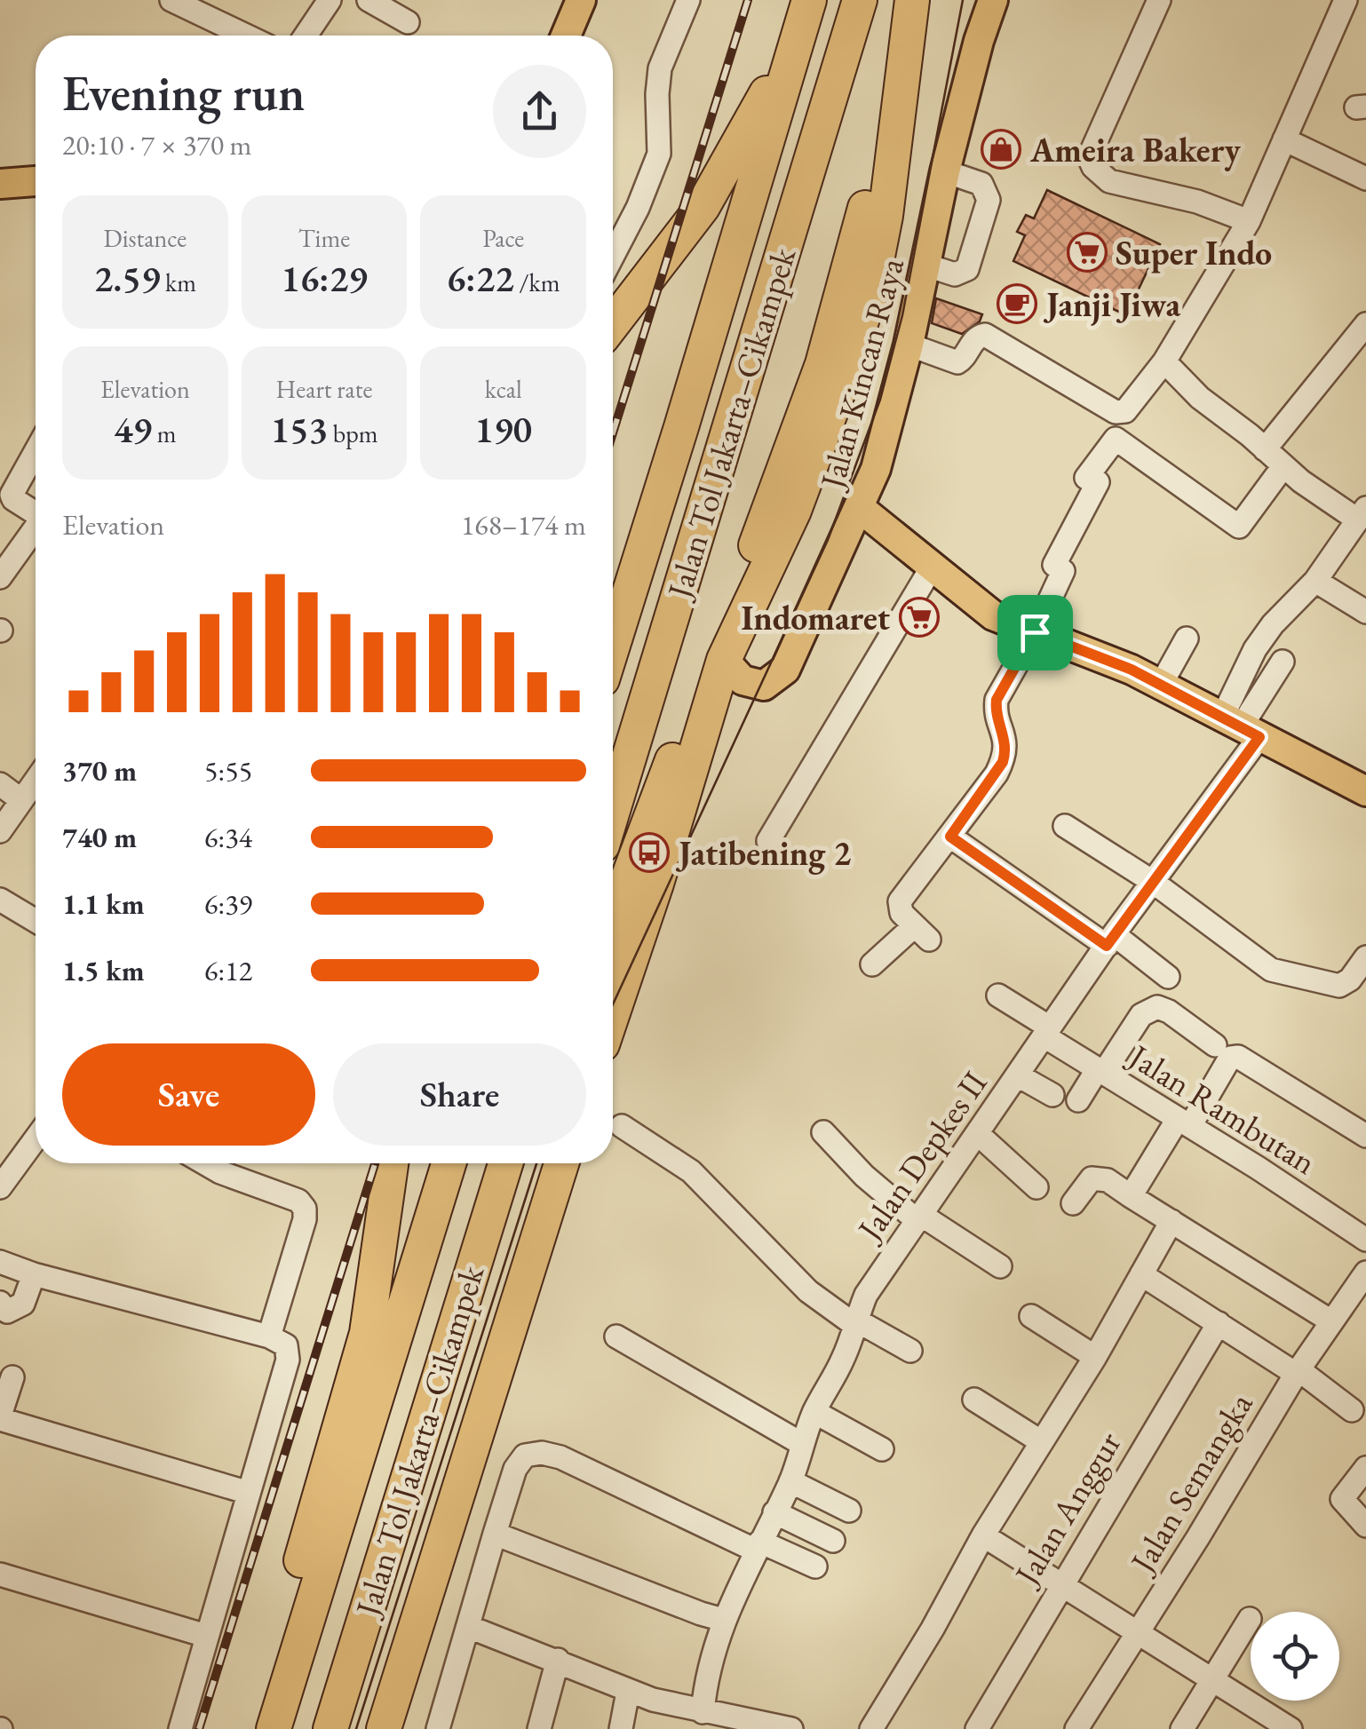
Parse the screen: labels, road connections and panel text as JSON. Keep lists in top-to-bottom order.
{
  "streets": {
    "highway": ["Jalan Tol Jakarta–Cikampek"],
    "main road": ["Jalan Kincan Raya"],
    "street": [
      "Jalan Rambutan",
      "Jalan Depkes II",
      "Jalan Semangka",
      "Jalan Anggur"
    ]
  },
  "crossings": [
    ["Jalan Kincan Raya", "Jalan Depkes II"],
    ["Jalan Rambutan", "Jalan Depkes II"]
  ],
  "places": {
    "shop": ["Ameira Bakery"],
    "supermarket": ["Super Indo", "Indomaret"],
    "cafe": ["Janji Jiwa"],
    "bus stop": ["Jatibening 2"]
  },
  "page": {
    "heading": ["Evening run", "20:10 · 7 × 370 m"],
    "stats": [
      ["Distance", "2.59 km"],
      ["Time", "16:29"],
      ["Pace", "6:22 /km"],
      ["Elevation", "49 m"],
      ["Heart rate", "153 bpm"],
      ["kcal", "190"]
    ],
    "chart": ["Elevation", "168–174 m"],
    "list": [
      {
        "name": "370 m",
        "note": "5:55"
      },
      {
        "name": "740 m",
        "note": "6:34"
      },
      {
        "name": "1.1 km",
        "note": "6:39"
      },
      {
        "name": "1.5 km",
        "note": "6:12"
      }
    ],
    "buttons": ["Save", "Share"]
  }
}
